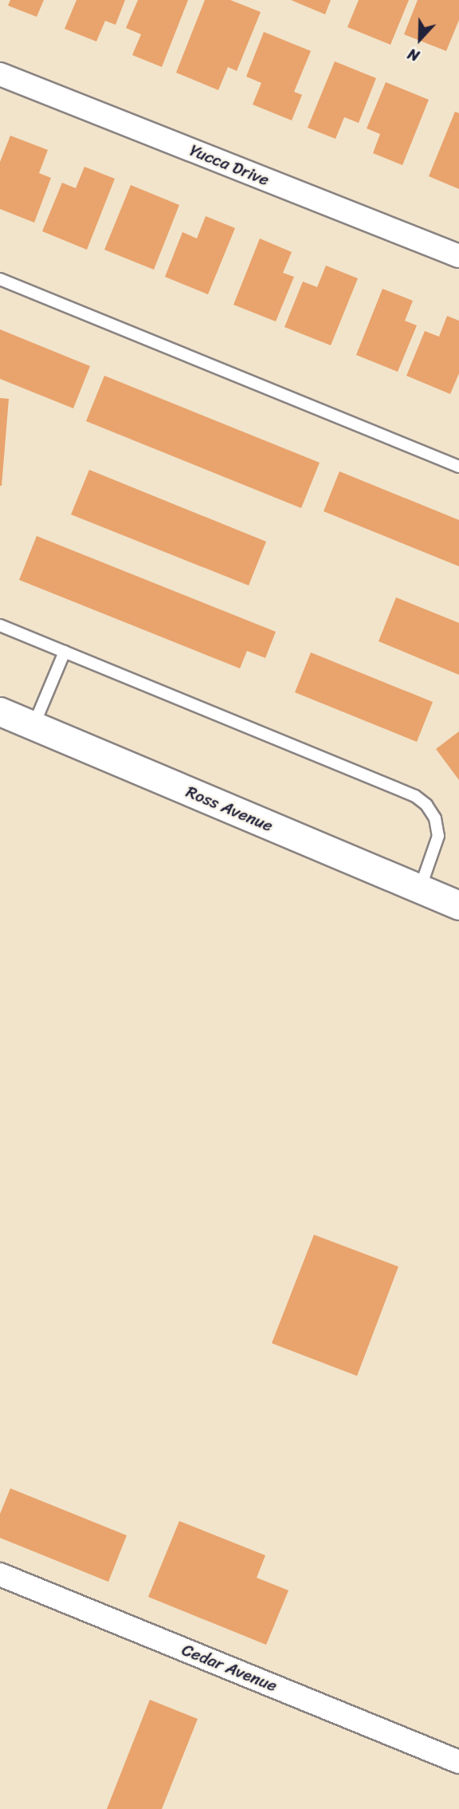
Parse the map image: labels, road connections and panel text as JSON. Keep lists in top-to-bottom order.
{
  "streets": {
    "street": ["Yucca Drive", "Ross Avenue", "Cedar Avenue"]
  },
  "north": "bottom"
}
